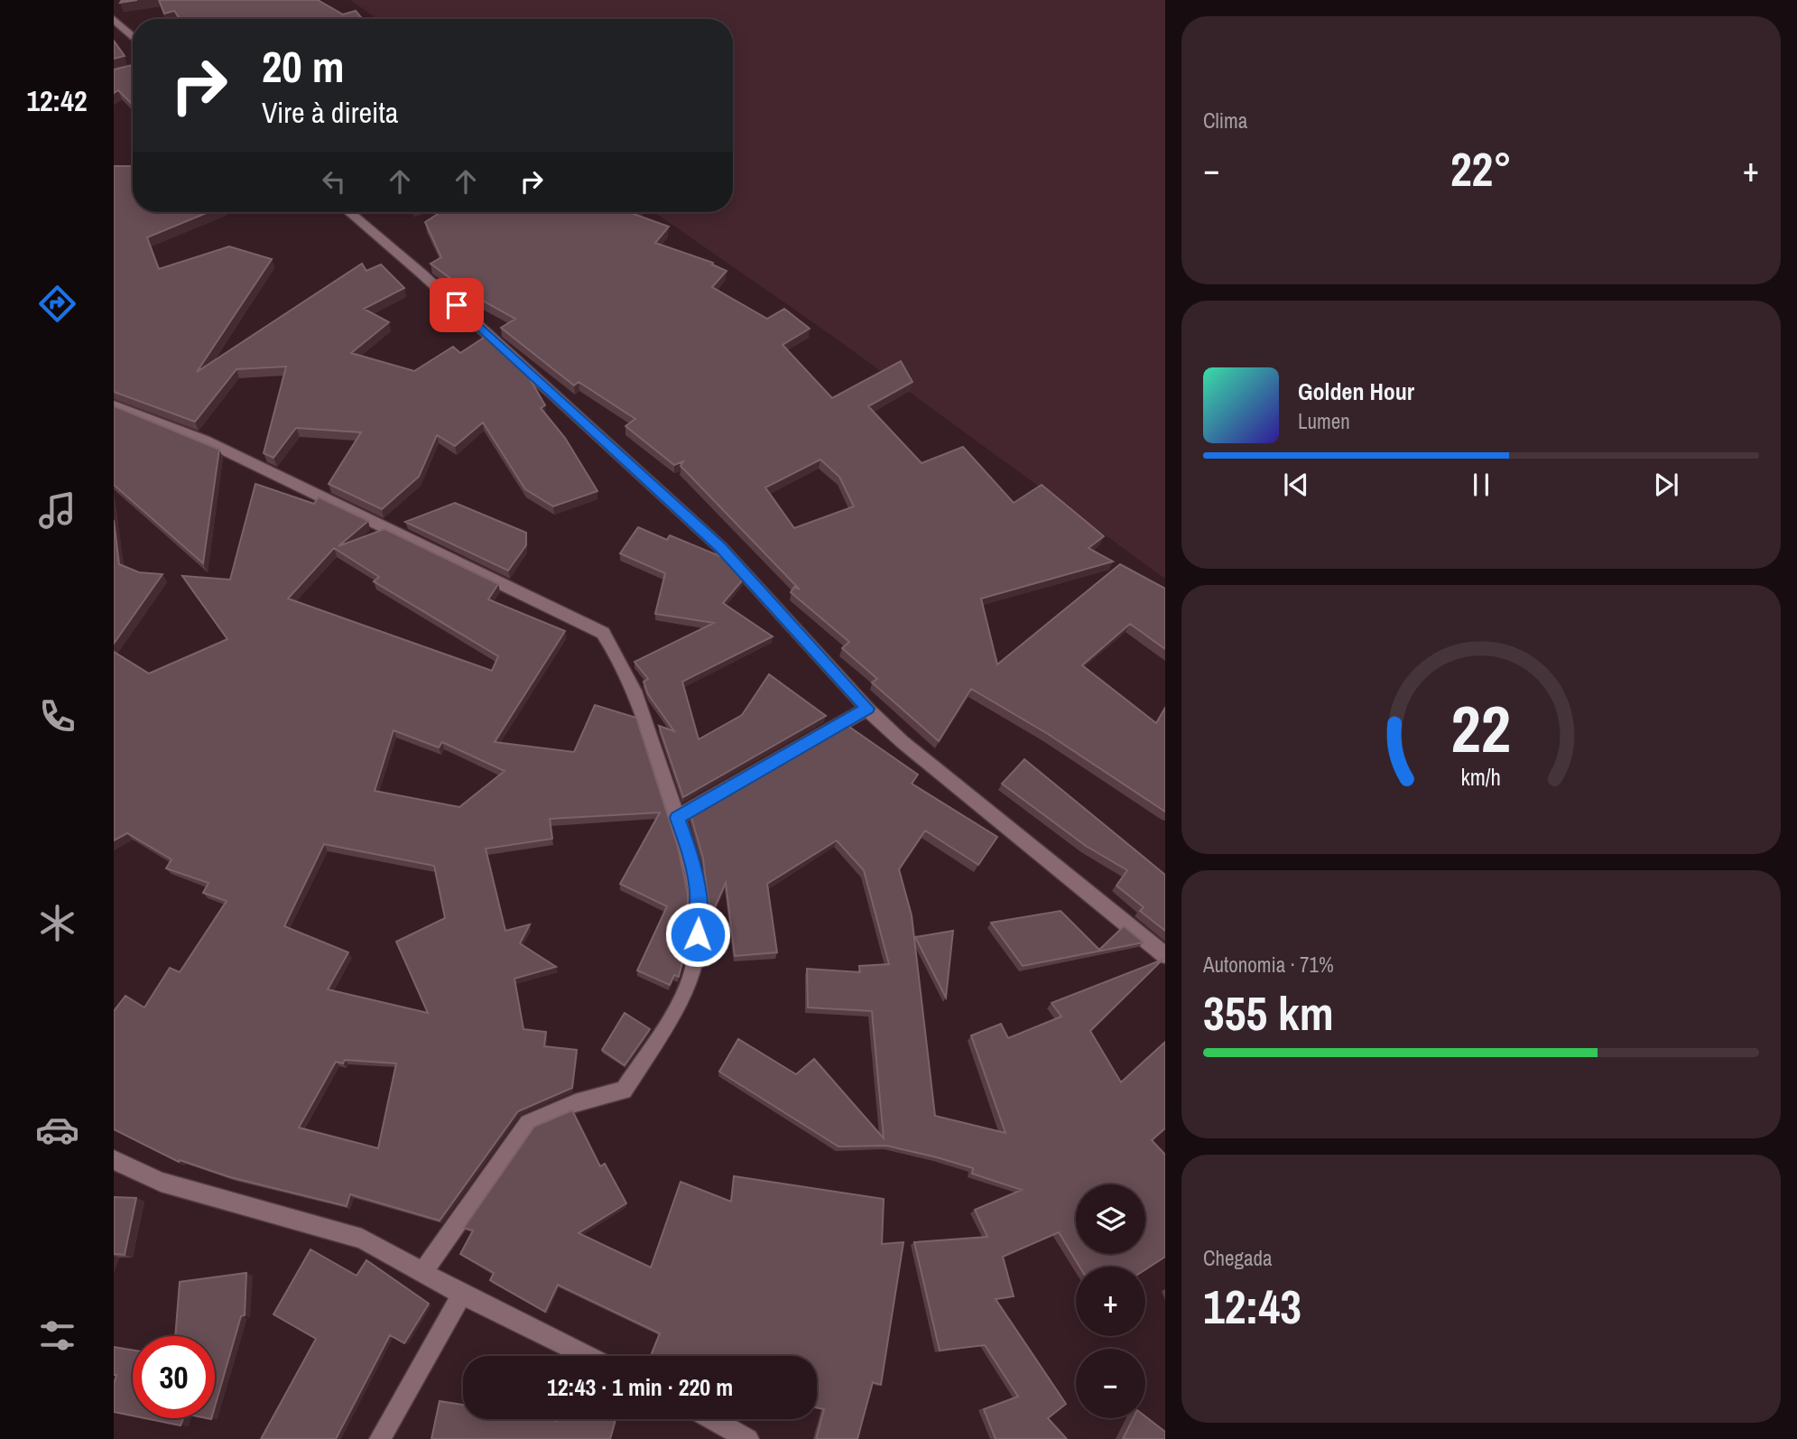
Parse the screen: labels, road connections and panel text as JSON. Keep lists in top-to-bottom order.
{
  "page": {
    "tabs": "12:42",
    "tile": [
      "Clima",
      ["Autonomia · 71%", "355 km"],
      ["Chegada", "12:43"]
    ],
    "turn": ["20 m", "Vire à direita"],
    "heat": ["−", "22°", "+"],
    "song": ["Golden Hour", "Lumen"],
    "map_buttons": ["+", "−"],
    "limit": "30",
    "trip": "12:43 · 1 min · 220 m",
    "gauge": ["22", "km/h"]
  }
}
